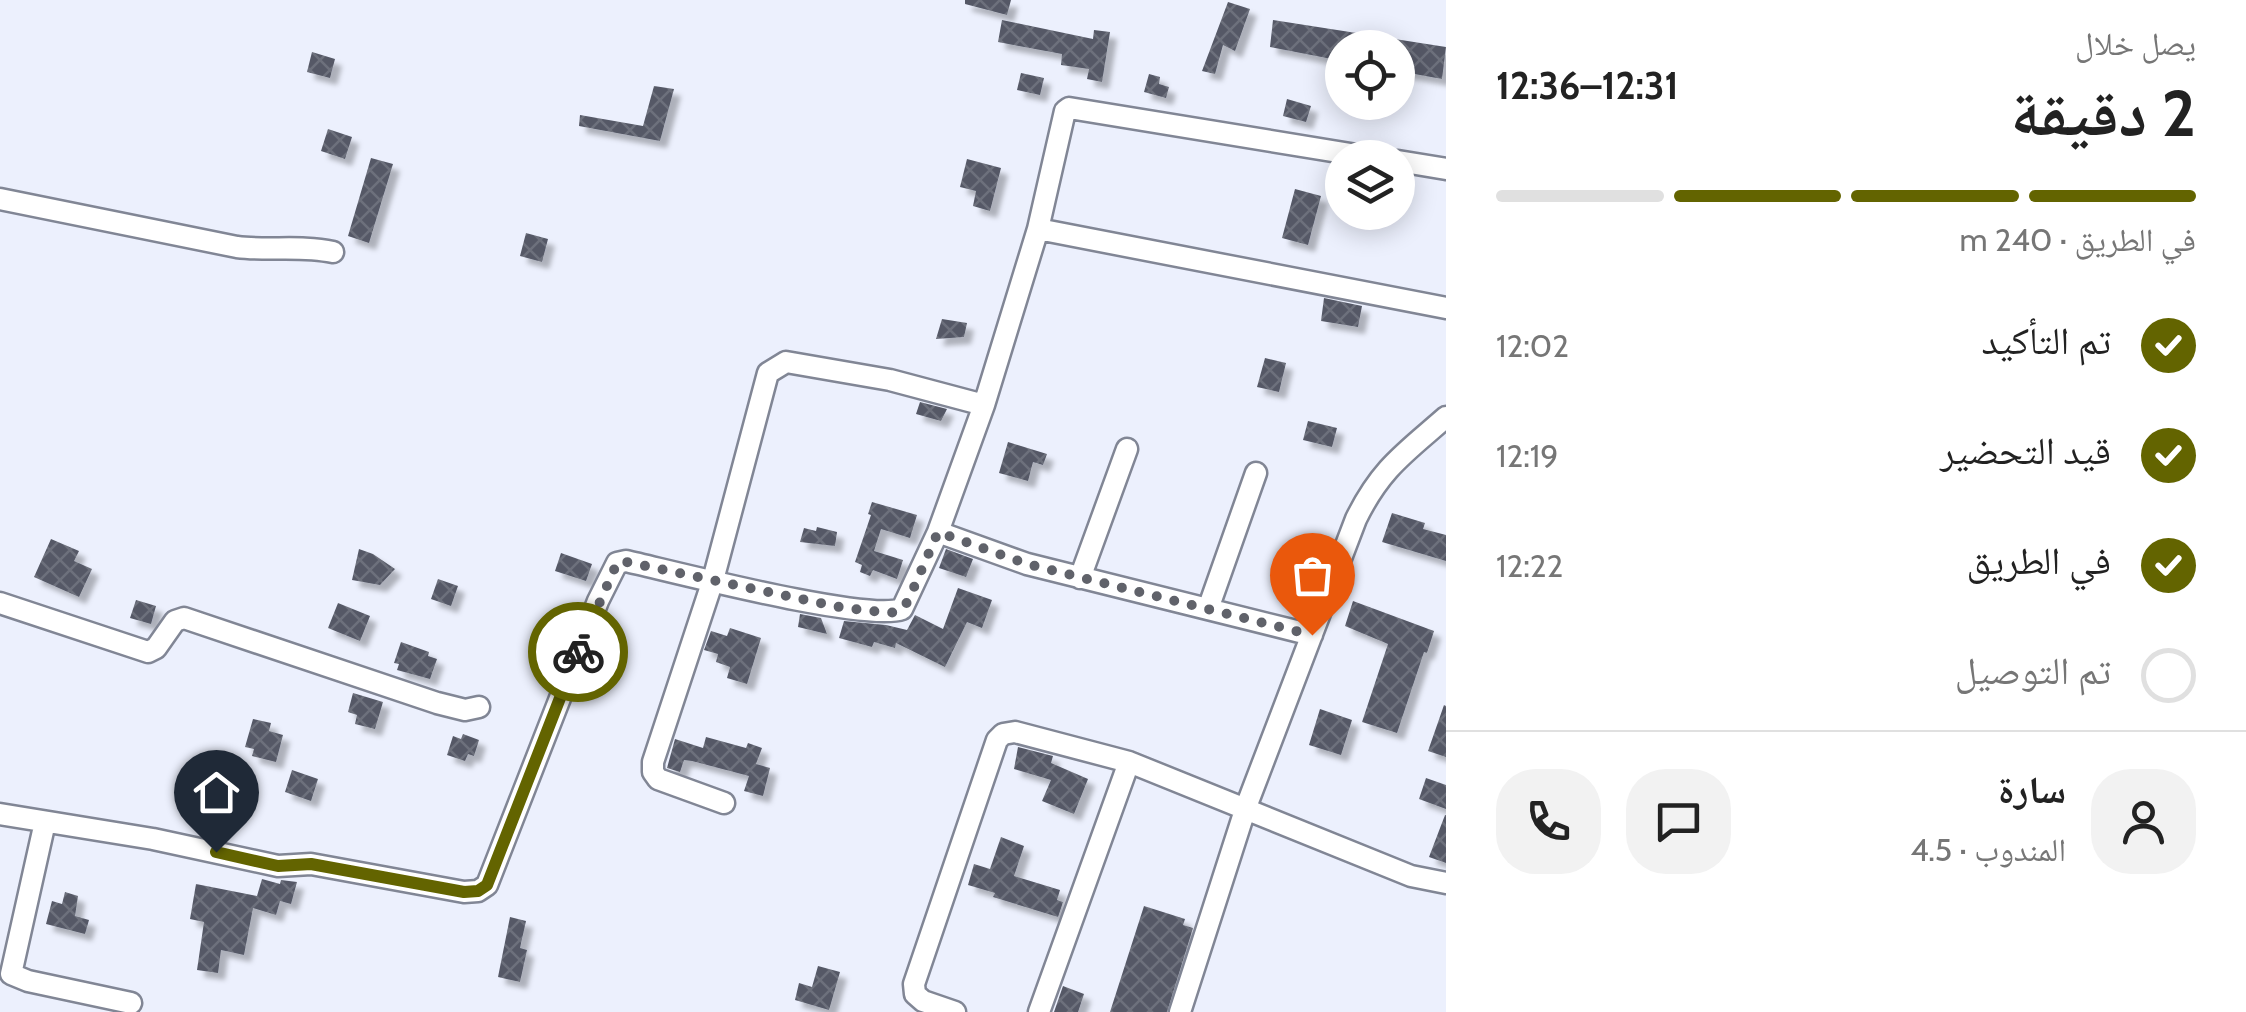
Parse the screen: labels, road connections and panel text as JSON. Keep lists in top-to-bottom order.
{
  "page": {
    "heading": ["2 دقيقة", "يصل خلال", "12:31–12:36"],
    "panel": ["سارة", "المندوب · 4.5"],
    "bar": "في الطريق · 240 m",
    "list": [
      ["تم التأكيد", "12:02"],
      ["قيد التحضير", "12:19"],
      ["في الطريق", "12:22"],
      "تم التوصيل"
    ]
  }
}
